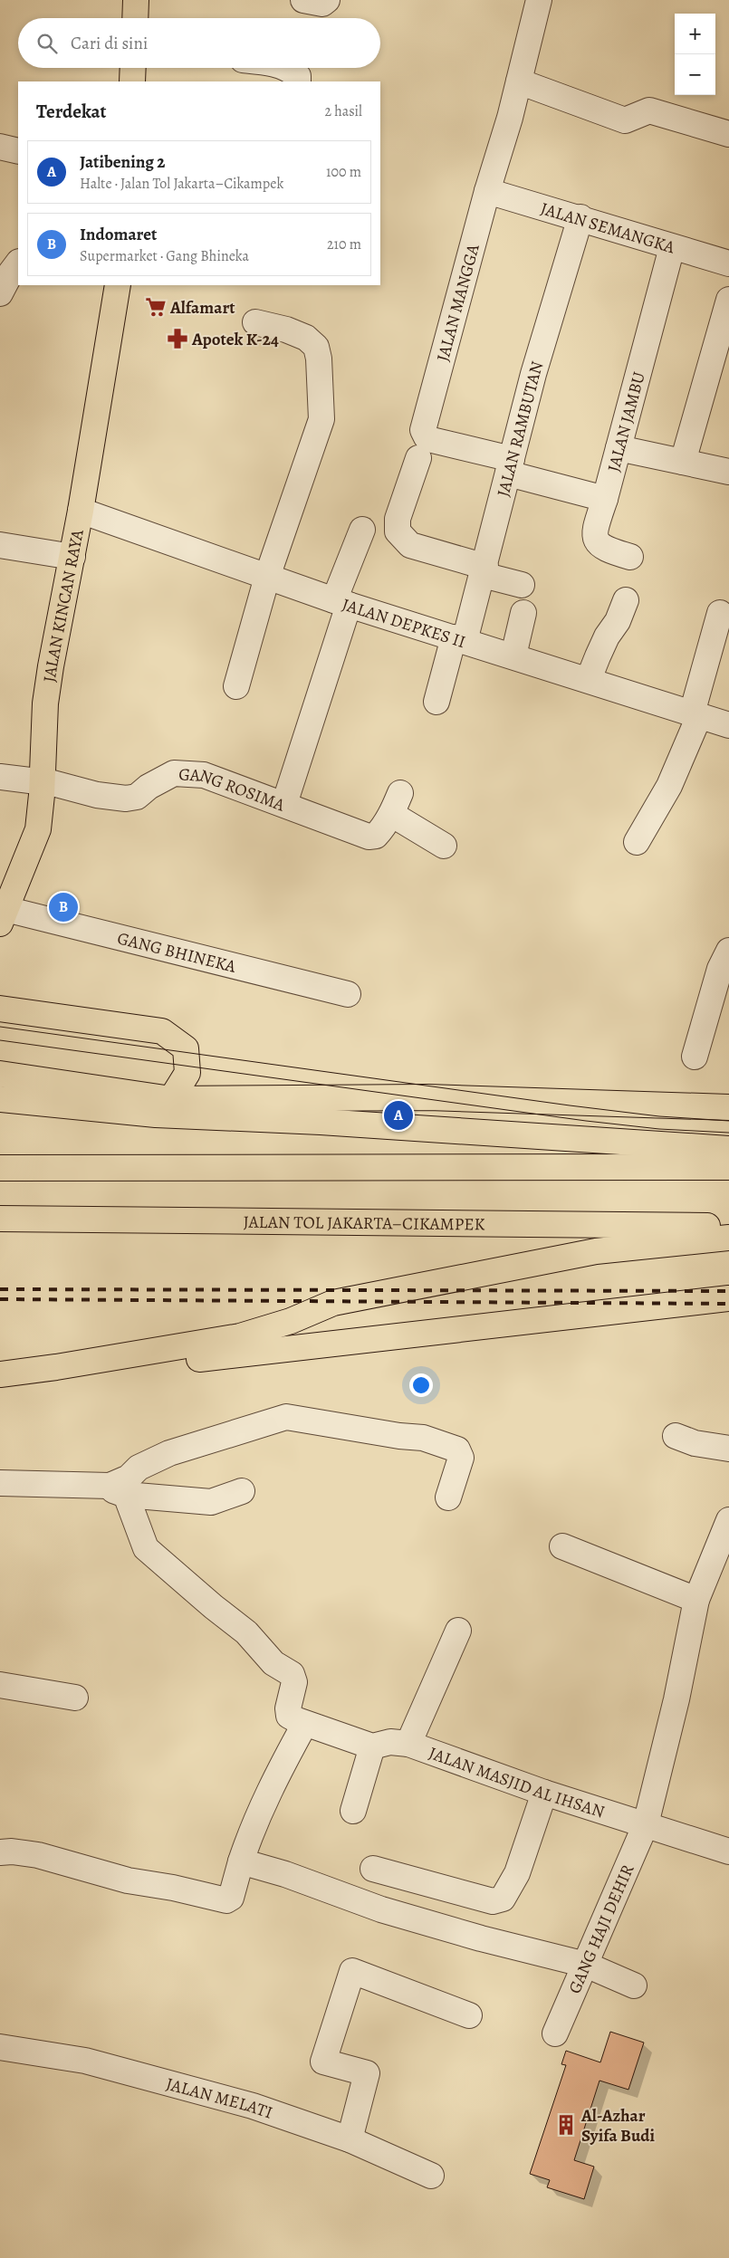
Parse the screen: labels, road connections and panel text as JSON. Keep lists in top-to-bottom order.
{
  "streets": {
    "main road": ["JALAN KINCAN RAYA", "JALAN TOL JAKARTA–CIKAMPEK"],
    "street": [
      "JALAN SEMANGKA",
      "JALAN MANGGA",
      "JALAN JAMBU",
      "JALAN RAMBUTAN",
      "JALAN DEPKES II",
      "GANG ROSIMA",
      "GANG BHINEKA",
      "JALAN MASJID AL IHSAN",
      "GANG HAJI DEHIR",
      "JALAN MELATI"
    ]
  },
  "crossings": [
    ["JALAN SEMANGKA", "JALAN MANGGA"],
    ["JALAN SEMANGKA", "JALAN JAMBU"],
    ["JALAN SEMANGKA", "JALAN RAMBUTAN"],
    ["JALAN MANGGA", "JALAN RAMBUTAN"],
    ["JALAN RAMBUTAN", "JALAN DEPKES II"],
    ["JALAN KINCAN RAYA", "JALAN DEPKES II"],
    ["JALAN KINCAN RAYA", "GANG ROSIMA"],
    ["JALAN KINCAN RAYA", "GANG BHINEKA"],
    ["JALAN MASJID AL IHSAN", "GANG HAJI DEHIR"]
  ],
  "places": {
    "supermarket": ["Alfamart"],
    "pharmacy": ["Apotek K-24"],
    "building": ["Al-Azhar Syifa Budi"]
  },
  "page": {
    "map_buttons": ["+", "−"],
    "search": "Cari di sini",
    "heading": ["Terdekat", "2 hasil"],
    "list": [
      {
        "mark": "A",
        "name": "Jatibening 2",
        "note": "Halte · Jalan Tol Jakarta–Cikampek",
        "value": "100 m"
      },
      {
        "mark": "B",
        "name": "Indomaret",
        "note": "Supermarket · Gang Bhineka",
        "value": "210 m"
      }
    ],
    "pins": ["B", "A"]
  }
}
